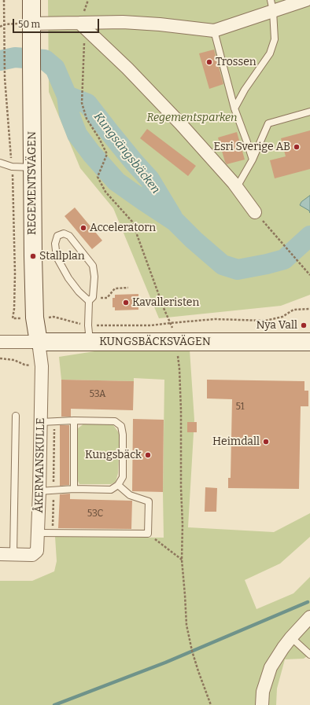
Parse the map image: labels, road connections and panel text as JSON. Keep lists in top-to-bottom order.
{
  "streets": {
    "street": ["REGEMENTSVÄGEN", "KUNGSBÄCKSVÄGEN", "ÅKERMANSKULLE"]
  },
  "crossings": [
    ["REGEMENTSVÄGEN", "KUNGSBÄCKSVÄGEN"],
    ["REGEMENTSVÄGEN", "ÅKERMANSKULLE"],
    ["KUNGSBÄCKSVÄGEN", "ÅKERMANSKULLE"]
  ],
  "water": ["Kungsängsbäcken"],
  "parks": ["Regementsparken"],
  "places": [
    "Trossen",
    "Esri Sverige AB",
    "Acceleratorn",
    "Stallplan",
    "Kavalleristen",
    "Nya Vall",
    "Heimdall",
    "Kungsbäck"
  ],
  "house_numbers": ["53A", "51", "53C"],
  "scale_bar": "50 m"
}
